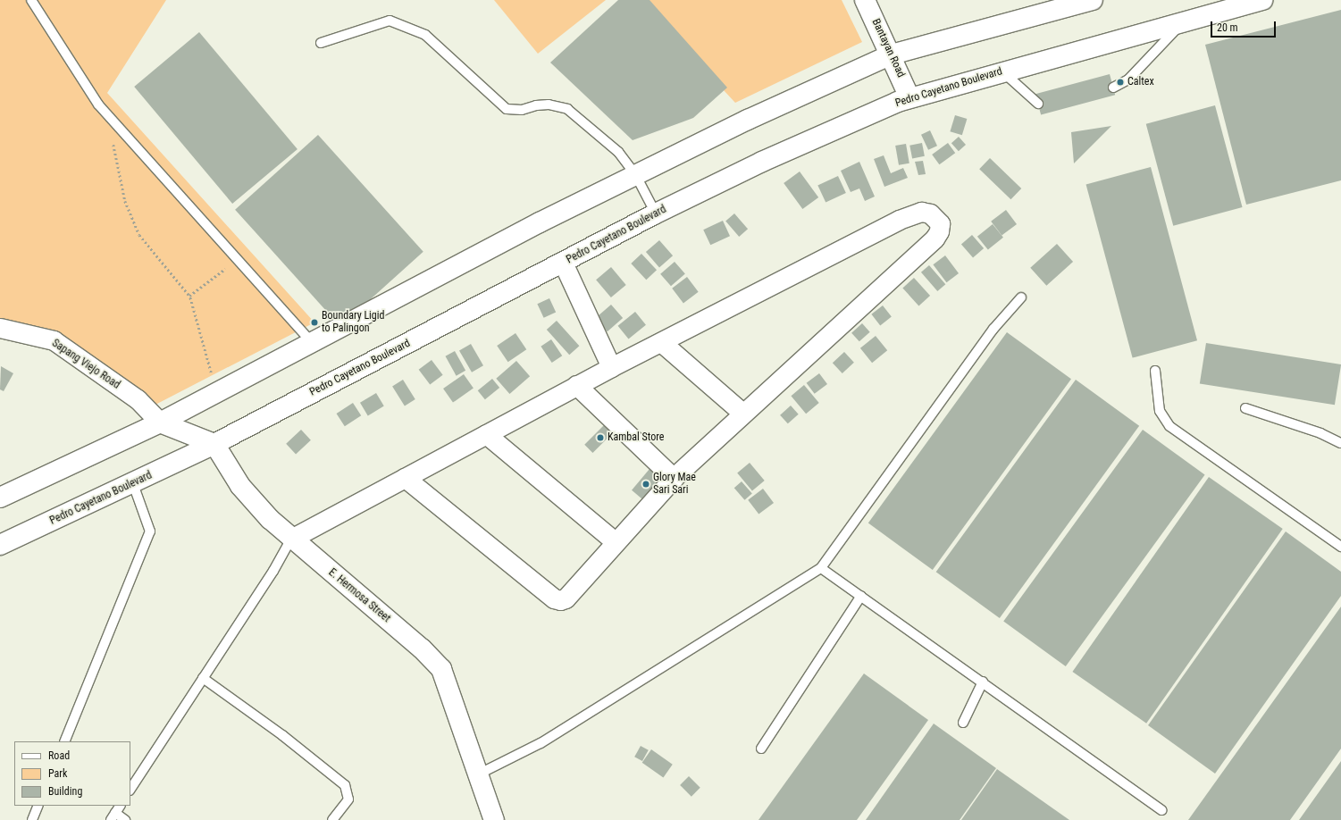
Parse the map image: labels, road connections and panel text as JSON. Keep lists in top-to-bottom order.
{
  "streets": {
    "main road": ["Bantayan Road", "Pedro Cayetano Boulevard", "E. Hermosa Street"],
    "street": ["Sapang Viejo Road"]
  },
  "crossings": [
    ["Bantayan Road", "Pedro Cayetano Boulevard"],
    ["Pedro Cayetano Boulevard", "E. Hermosa Street"]
  ],
  "places": [
    "Caltex",
    "Boundary Ligid to Palingon",
    "Kambal Store",
    "Glory Mae Sari Sari"
  ],
  "legend": ["Road", "Park", "Building"],
  "scale_bar": "20 m"
}
